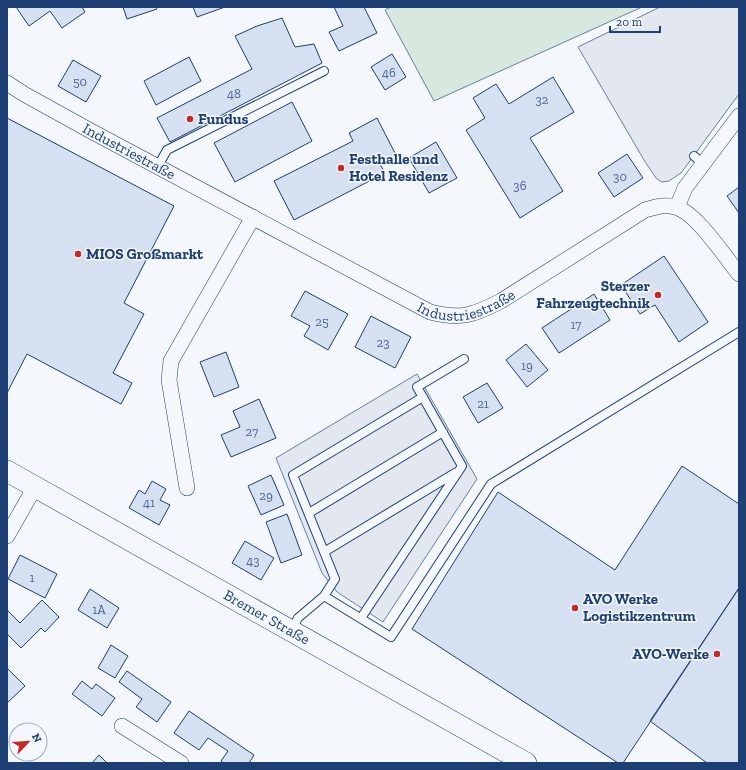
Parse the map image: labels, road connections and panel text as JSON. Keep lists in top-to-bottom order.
{
  "streets": {
    "street": ["Industriestraße", "Bremer Straße"]
  },
  "places": [
    "Fundus",
    "Festhalle und Hotel Residenz",
    "MIOS Großmarkt",
    "Sterzer Fahrzeugtechnik",
    "AVO Werke Logistikzentrum",
    "AVO-Werke"
  ],
  "house_numbers": [
    "46",
    "50",
    "48",
    "32",
    "30",
    "36",
    "25",
    "17",
    "23",
    "19",
    "21",
    "27",
    "29",
    "41",
    "43",
    "1",
    "1A"
  ],
  "scale_bar": "20 m",
  "north": "top right"
}
